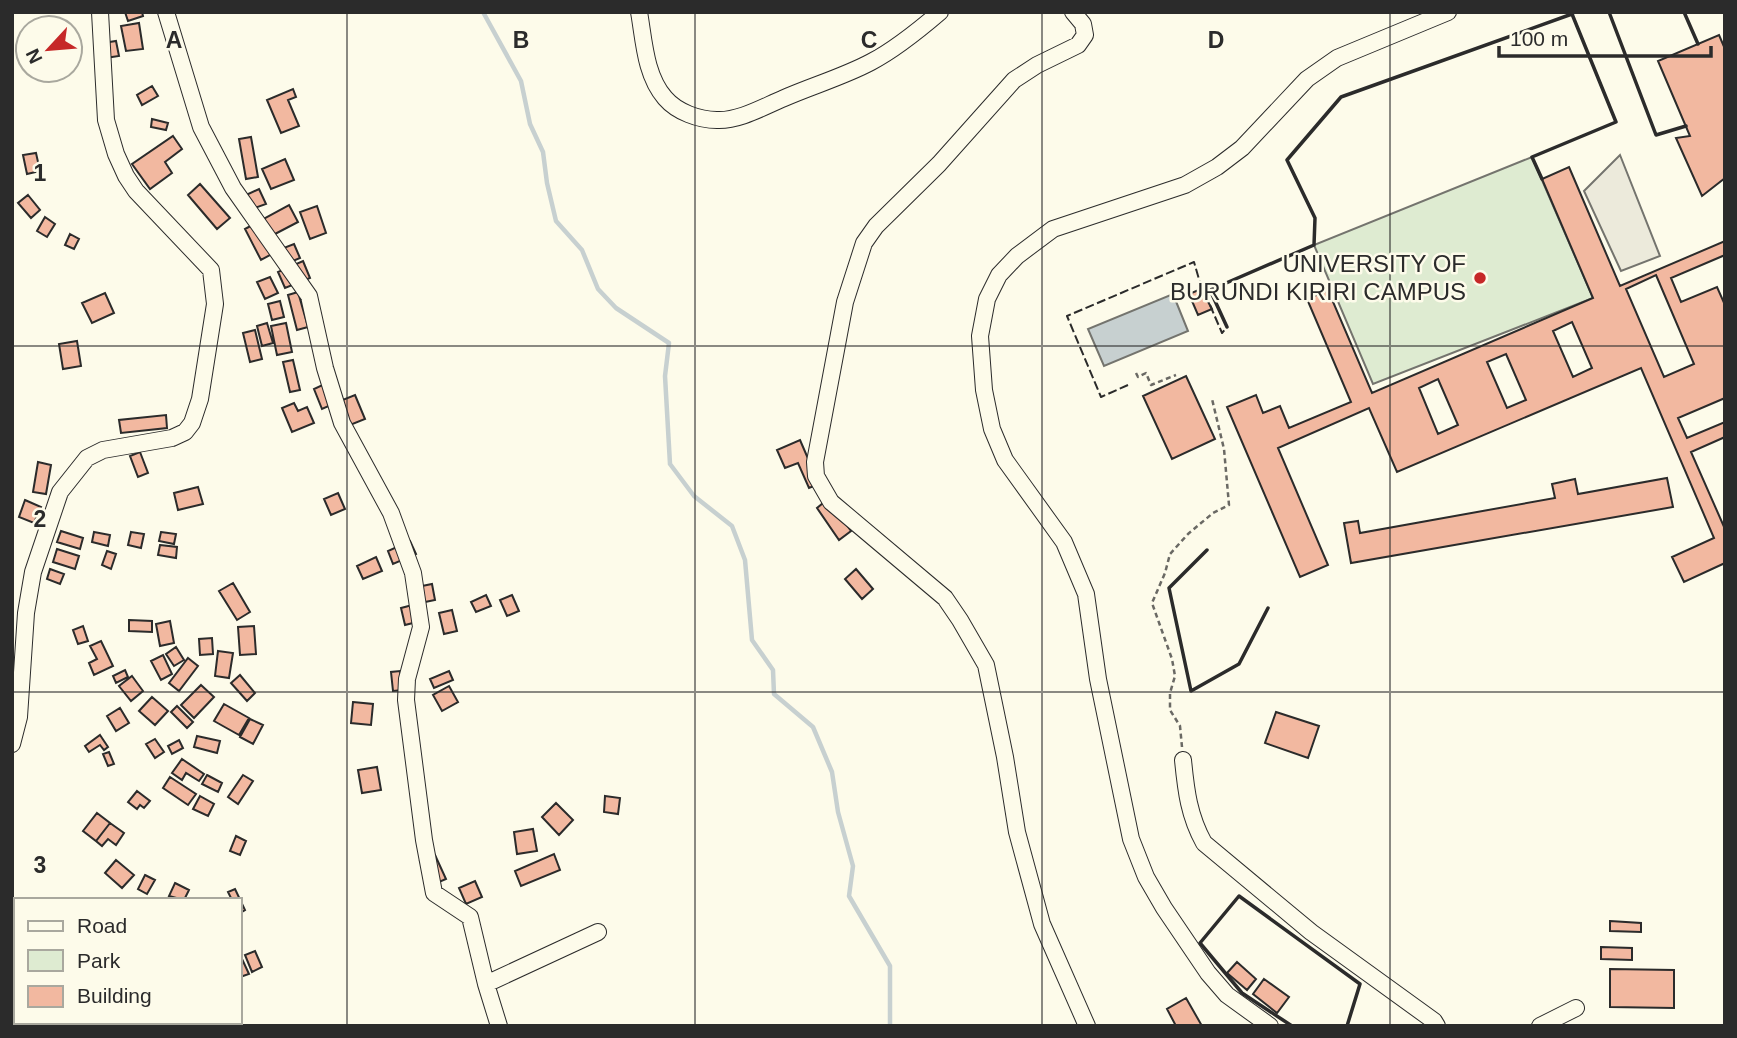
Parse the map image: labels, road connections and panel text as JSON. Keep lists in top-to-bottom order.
{
  "places": ["UNIVERSITY OF BURUNDI KIRIRI CAMPUS"],
  "legend": ["Road", "Park", "Building"],
  "scale_bar": "100 m",
  "north": "bottom left",
  "grid": {
    "columns": [
      "A",
      "B",
      "C",
      "D"
    ],
    "rows": ["1", "2", "3"]
  }
}
